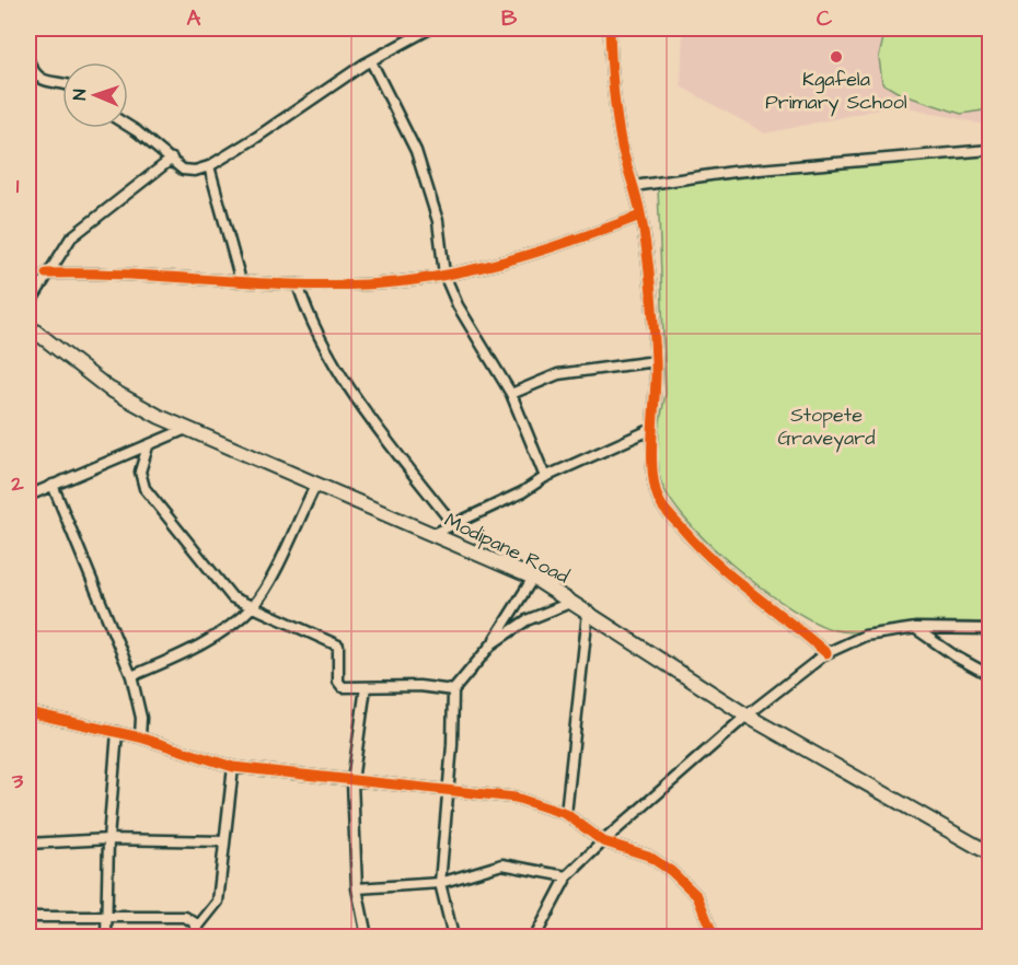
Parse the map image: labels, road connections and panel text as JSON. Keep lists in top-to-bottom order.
{
  "streets": {
    "main road": ["Modipane Road"]
  },
  "parks": ["Stopete Graveyard"],
  "places": ["Kgafela Primary School"],
  "north": "left",
  "grid": {
    "columns": ["A", "B", "C"],
    "rows": ["1", "2", "3"]
  }
}
